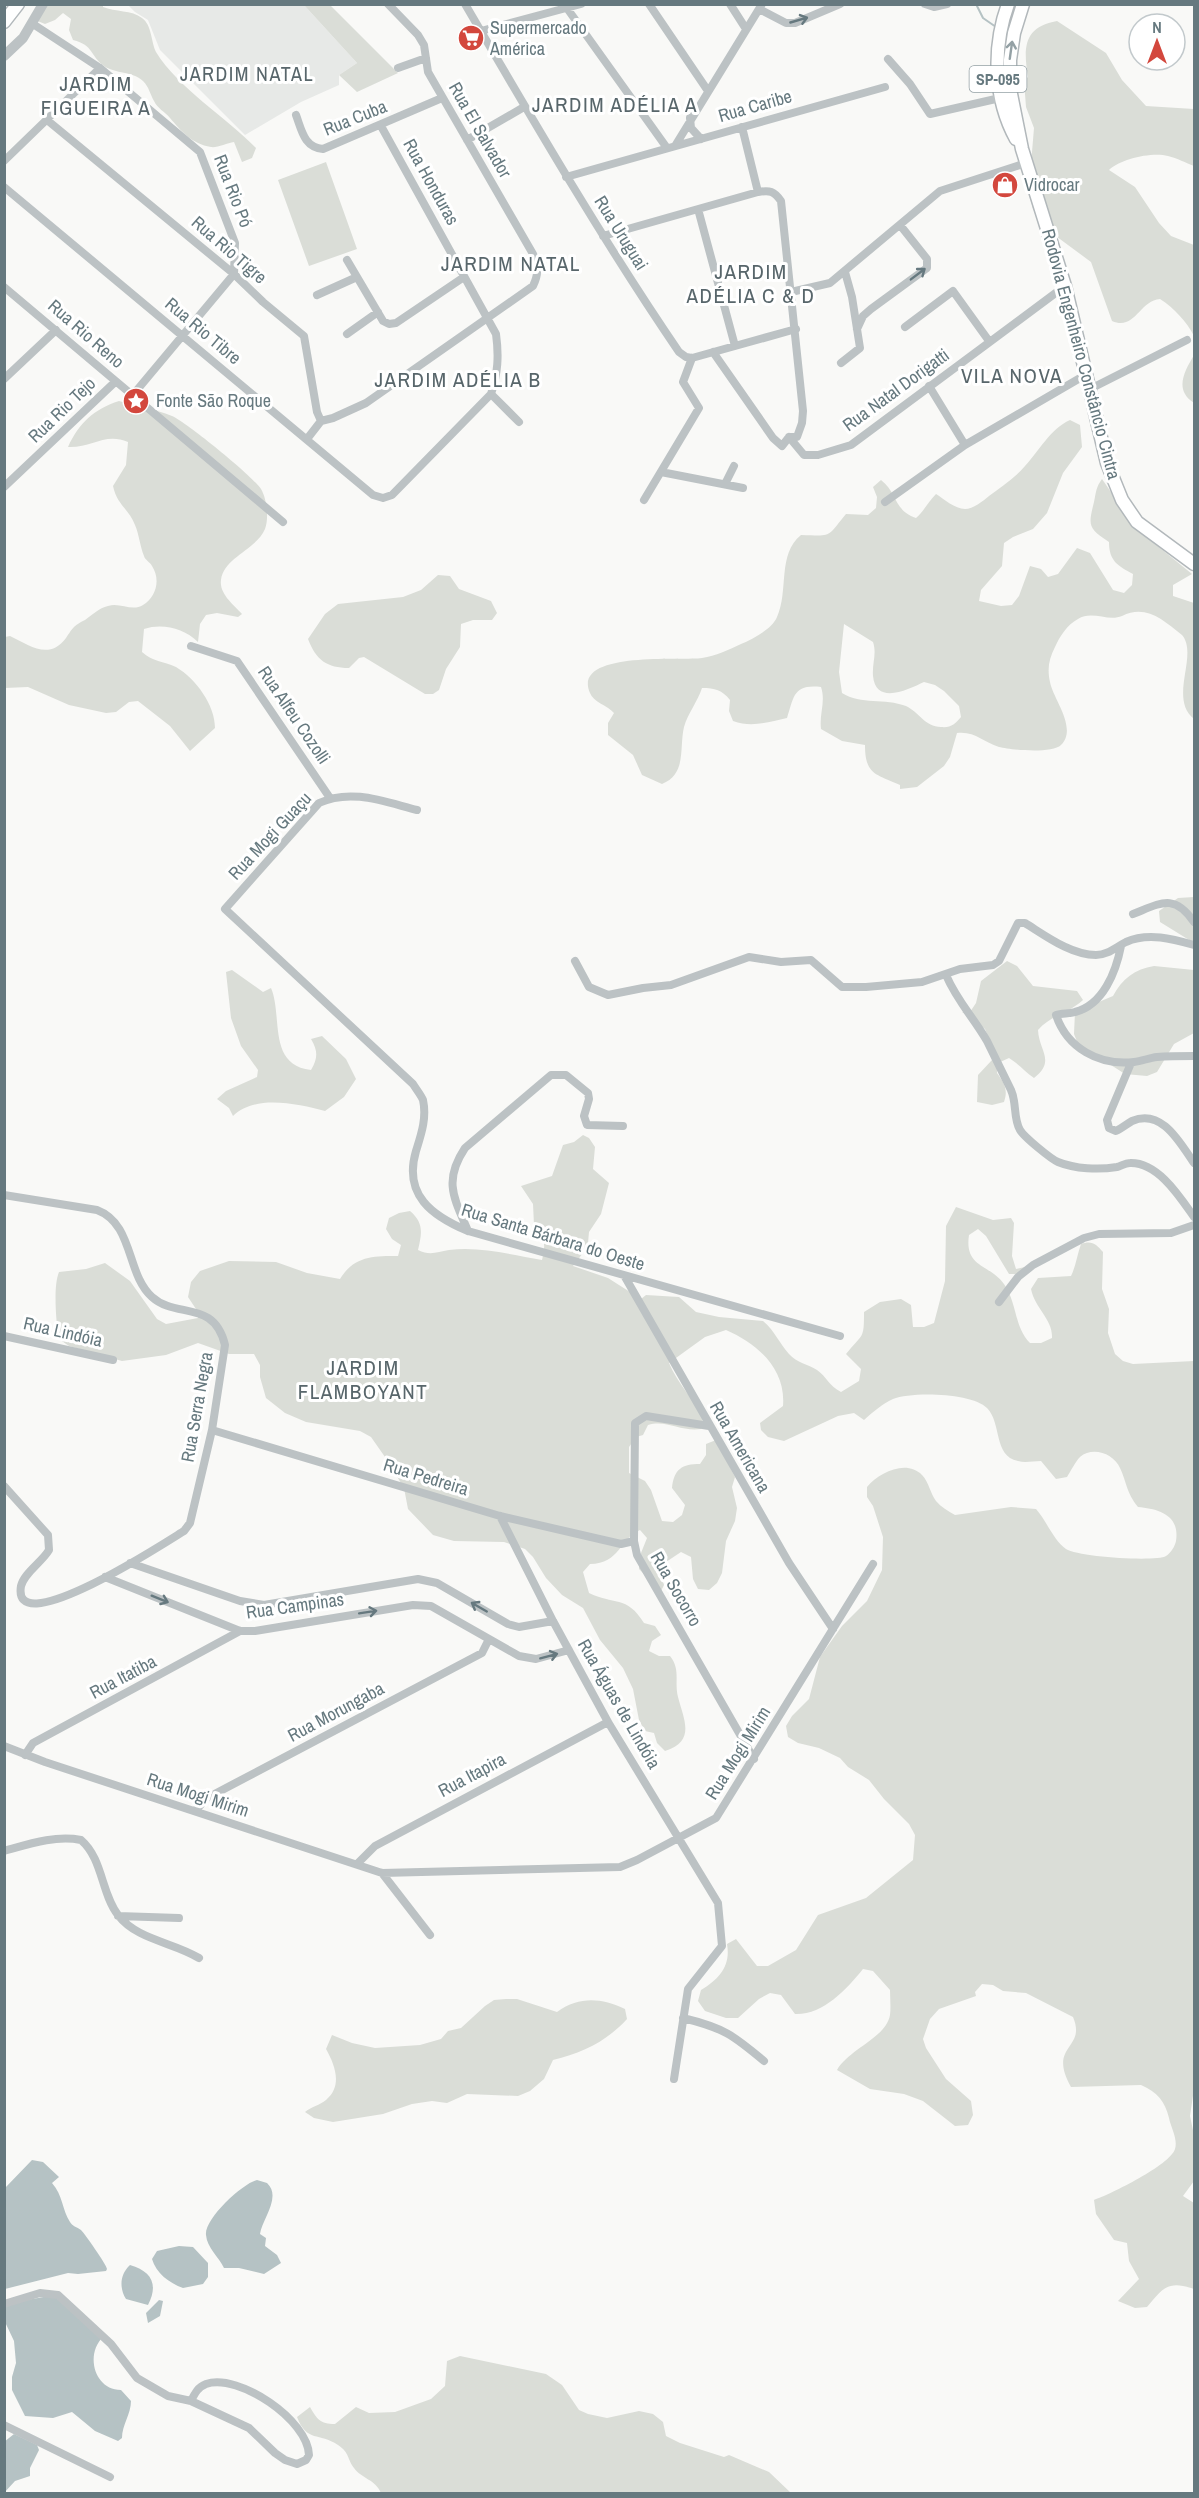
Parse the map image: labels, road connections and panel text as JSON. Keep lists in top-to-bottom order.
{
  "streets": {
    "main road": ["SP-095", "Rodovia Engenheiro Constâncio Cintra"],
    "street": [
      "Rua Caribe",
      "Rua Cuba",
      "Rua El Salvador",
      "Rua Honduras",
      "Rua Rio Pó",
      "Rua Uruguai",
      "Rua Rio Tigre",
      "Rua Rio Tibre",
      "Rua Rio Reno",
      "Rua Natal Dorigatti",
      "Rua Rio Tejo",
      "Rua Alfeu Cozolli",
      "Rua Mogi Guaçu",
      "Rua Santa Bárbara do Oeste",
      "Rua Lindóia",
      "Rua Serra Negra",
      "Rua Americana",
      "Rua Pedreira",
      "Rua Socorro",
      "Rua Campinas",
      "Rua Itatiba",
      "Rua Águas de Lindóia",
      "Rua Morungaba",
      "Rua Mogi Mirim",
      "Rua Itapira"
    ]
  },
  "crossings": [
    ["Rua Caribe", "Rua Uruguai"],
    ["Rua Cuba", "Rua El Salvador"],
    ["Rua Cuba", "Rua Honduras"],
    ["Rua El Salvador", "Rua Honduras"],
    ["Rua Honduras", "Rua Rio Tibre"],
    ["Rua Rio Pó", "Rua Rio Tigre"],
    ["Rua Rio Reno", "Rua Rio Tejo"],
    ["Rodovia Engenheiro Constâncio Cintra", "Rua Natal Dorigatti"],
    ["Rua Alfeu Cozolli", "Rua Mogi Guaçu"],
    ["Rua Mogi Guaçu", "Rua Santa Bárbara do Oeste"],
    ["Rua Santa Bárbara do Oeste", "Rua Americana"],
    ["Rua Serra Negra", "Rua Pedreira"],
    ["Rua Serra Negra", "Rua Campinas"],
    ["Rua Americana", "Rua Socorro"],
    ["Rua Americana", "Rua Mogi Mirim"],
    ["Rua Pedreira", "Rua Socorro"],
    ["Rua Pedreira", "Rua Águas de Lindóia"],
    ["Rua Socorro", "Rua Mogi Mirim"],
    ["Rua Campinas", "Rua Itatiba"],
    ["Rua Campinas", "Rua Águas de Lindóia"],
    ["Rua Campinas", "Rua Morungaba"],
    ["Rua Itatiba", "Rua Mogi Mirim"],
    ["Rua Águas de Lindóia", "Rua Mogi Mirim"],
    ["Rua Águas de Lindóia", "Rua Itapira"],
    ["Rua Morungaba", "Rua Mogi Mirim"],
    ["Rua Mogi Mirim", "Rua Itapira"]
  ],
  "districts": [
    "JARDIM NATAL",
    "JARDIM FIGUEIRA A",
    "JARDIM ADÉLIA A",
    "JARDIM NATAL",
    "JARDIM ADÉLIA C & D",
    "VILA NOVA",
    "JARDIM ADÉLIA B",
    "JARDIM FLAMBOYANT"
  ],
  "places": {
    "supermarket": ["Supermercado América"],
    "shop": ["Vidrocar"],
    "place": ["Fonte São Roque"]
  },
  "north": "top"
}
